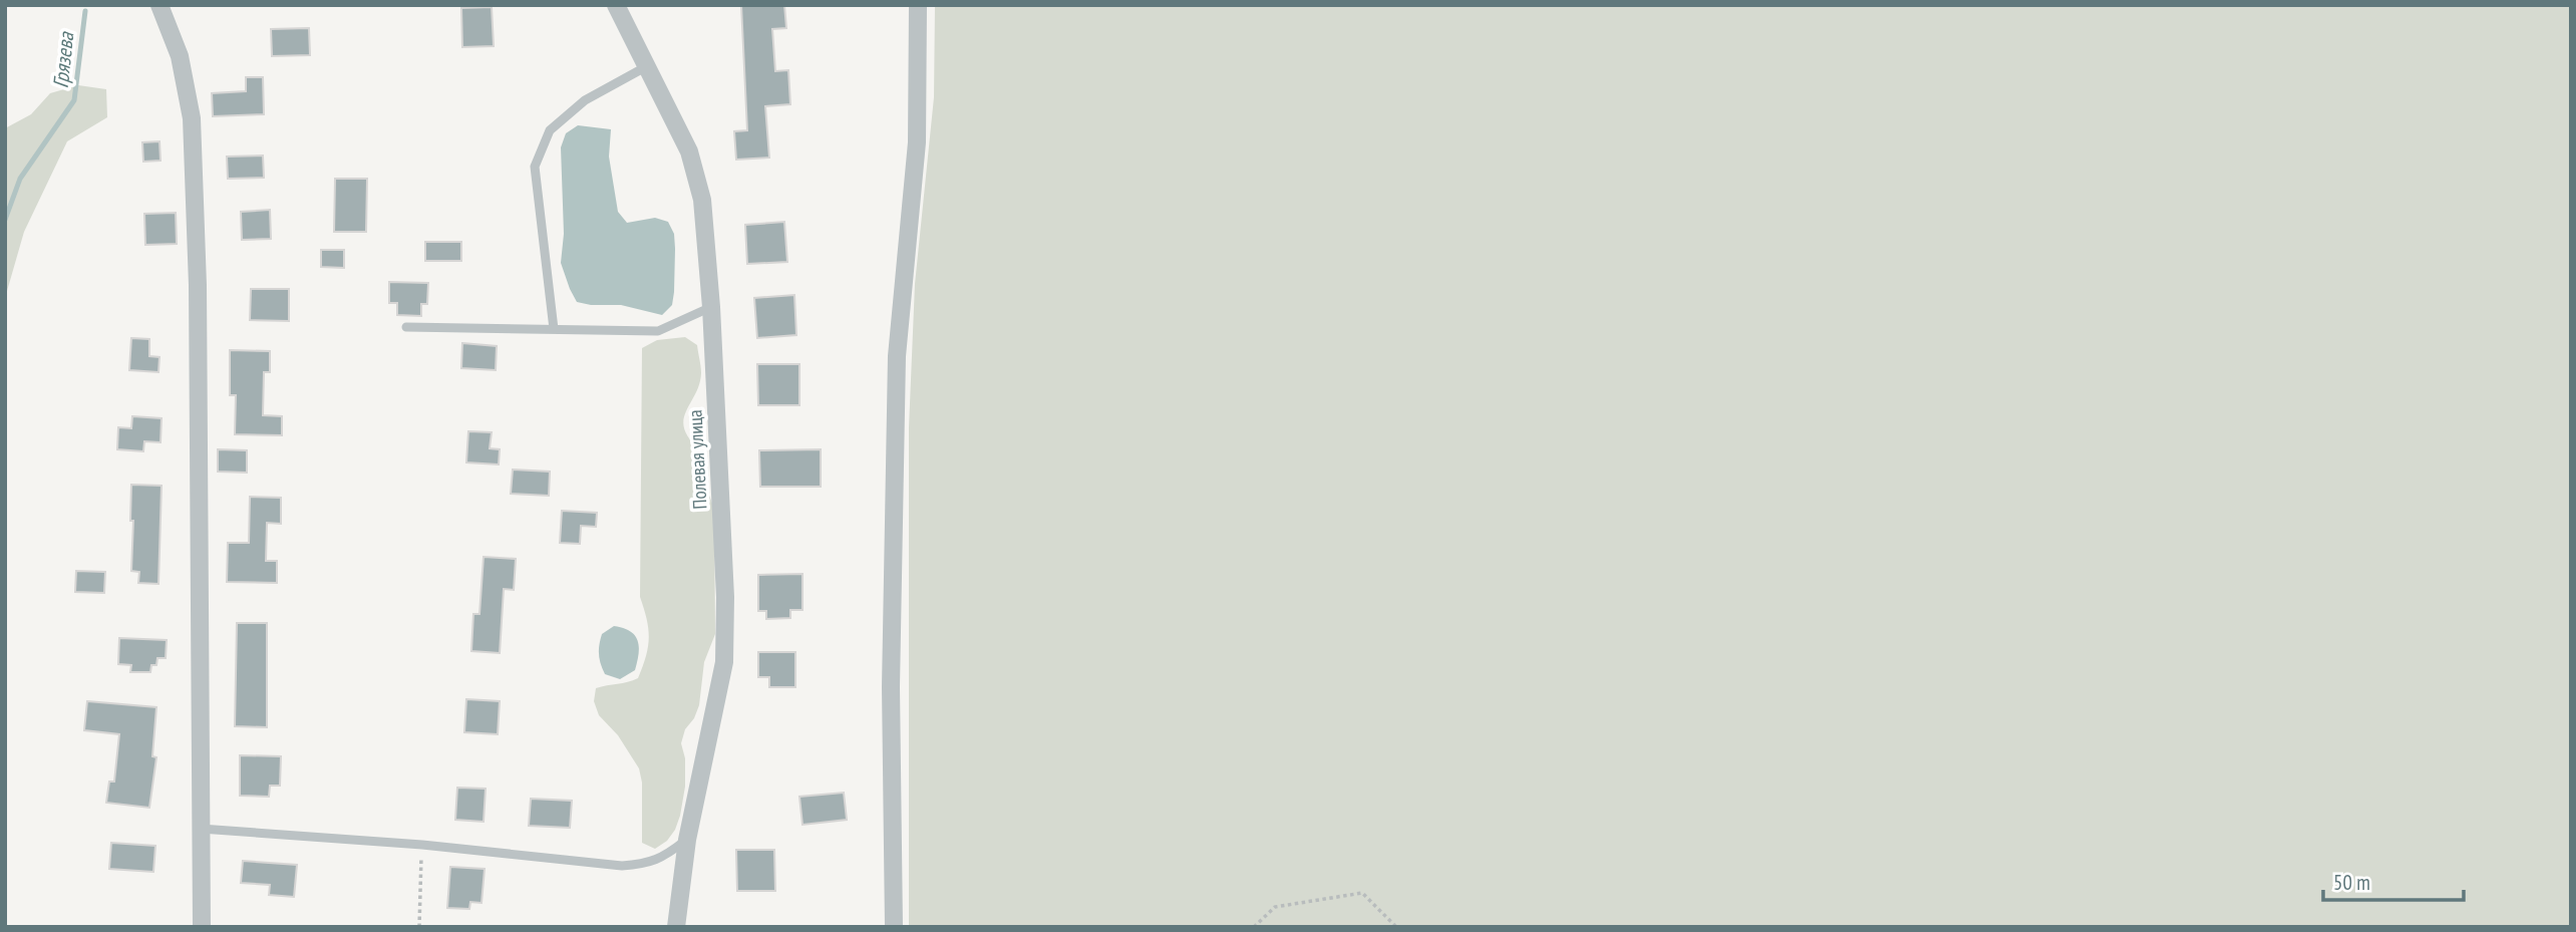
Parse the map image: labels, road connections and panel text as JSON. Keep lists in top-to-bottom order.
{
  "streets": {
    "street": ["Полевая улица"]
  },
  "water": ["Грязева"],
  "scale_bar": "50 m"
}
